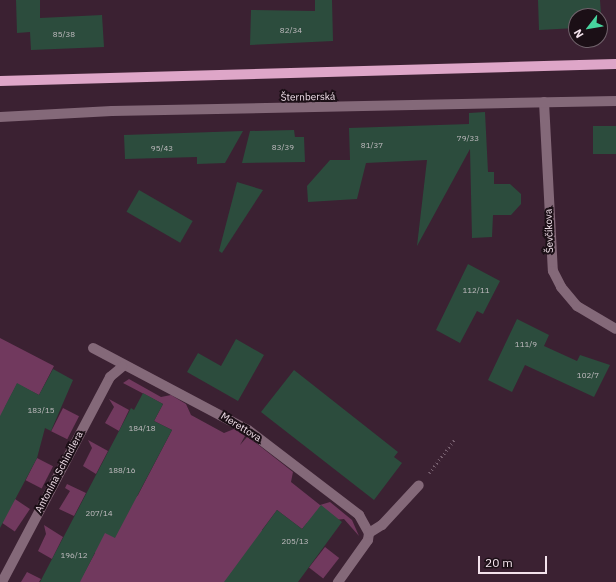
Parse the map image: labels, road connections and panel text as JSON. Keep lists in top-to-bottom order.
{
  "streets": {
    "street": [
      "Šternberská",
      "Ševčíkova",
      "Merettova",
      "Antonína Schindlera"
    ]
  },
  "crossings": [
    ["Šternberská", "Ševčíkova"],
    ["Merettova", "Antonína Schindlera"]
  ],
  "house_numbers": [
    "82/34",
    "85/38",
    "79/33",
    "81/37",
    "83/39",
    "95/43",
    "112/11",
    "111/9",
    "102/7",
    "183/15",
    "184/18",
    "188/16",
    "207/14",
    "205/13",
    "196/12"
  ],
  "scale_bar": "20 m",
  "north": "bottom left"
}
